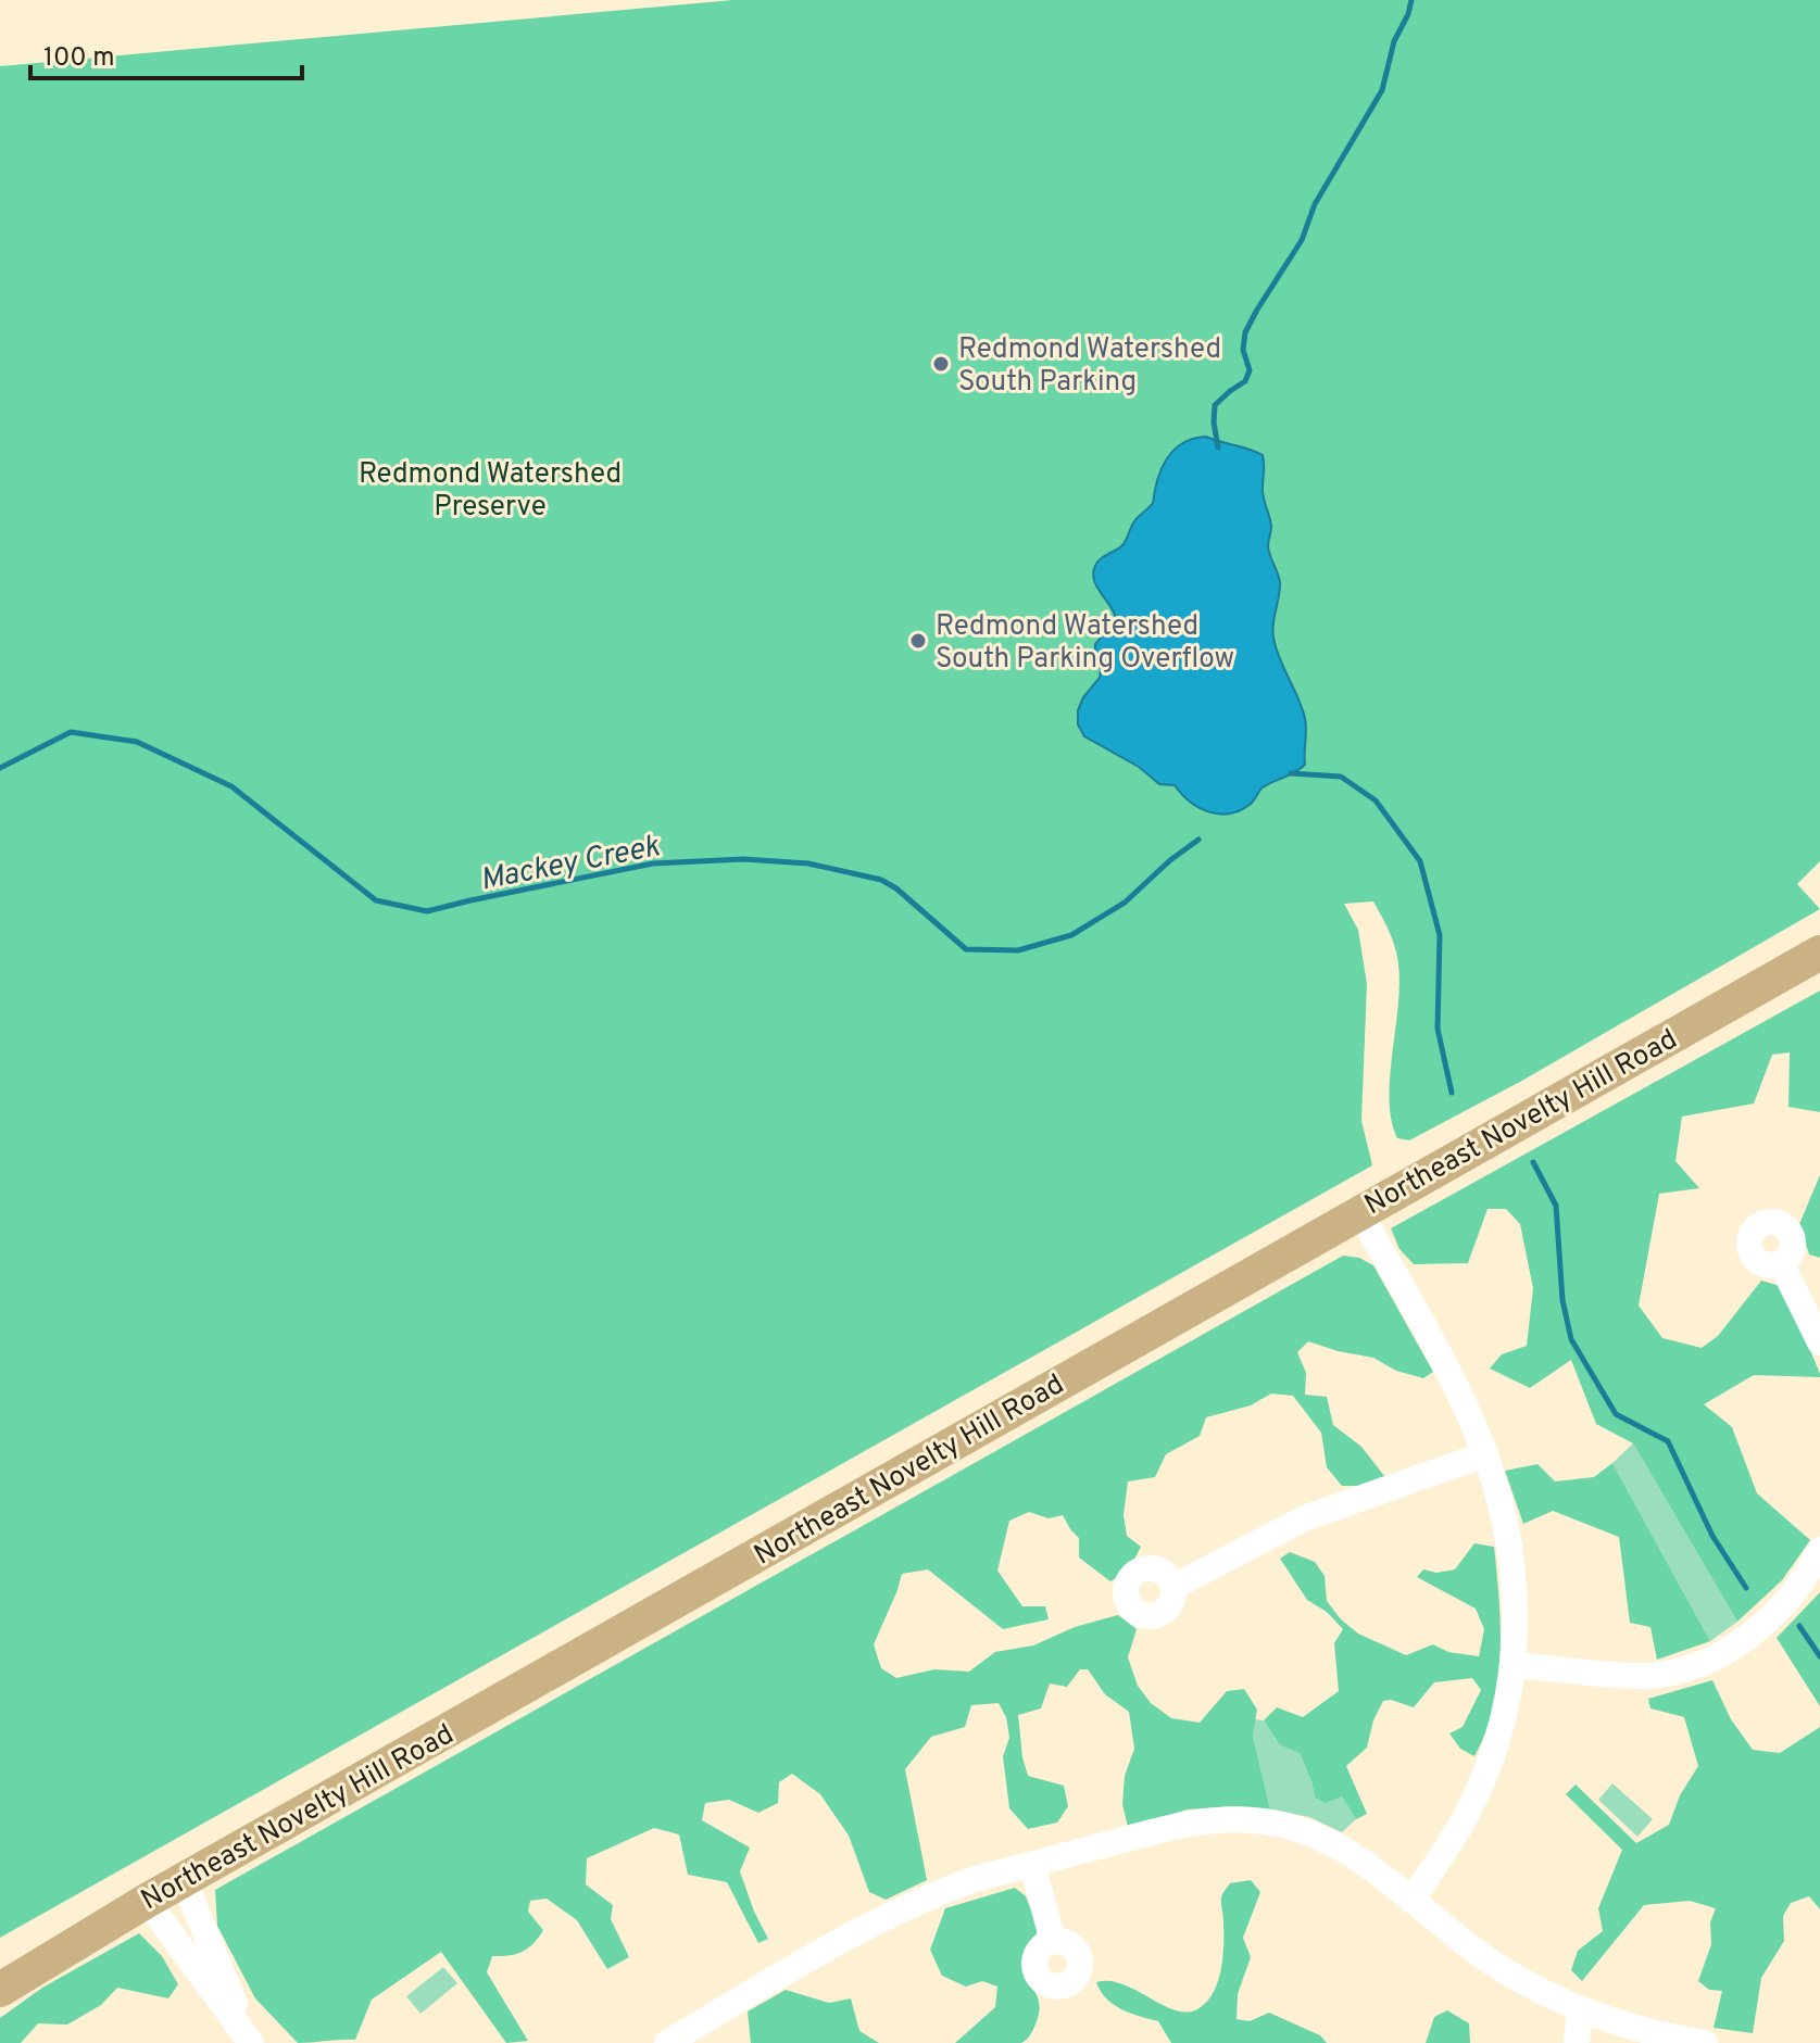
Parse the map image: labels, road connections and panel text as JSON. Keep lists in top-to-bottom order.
{
  "streets": {
    "main road": ["Northeast Novelty Hill Road"]
  },
  "water": ["Mackey Creek"],
  "parks": ["Redmond Watershed Preserve"],
  "places": ["Redmond Watershed South Parking", "Redmond Watershed South Parking Overflow"],
  "scale_bar": "100 m"
}
